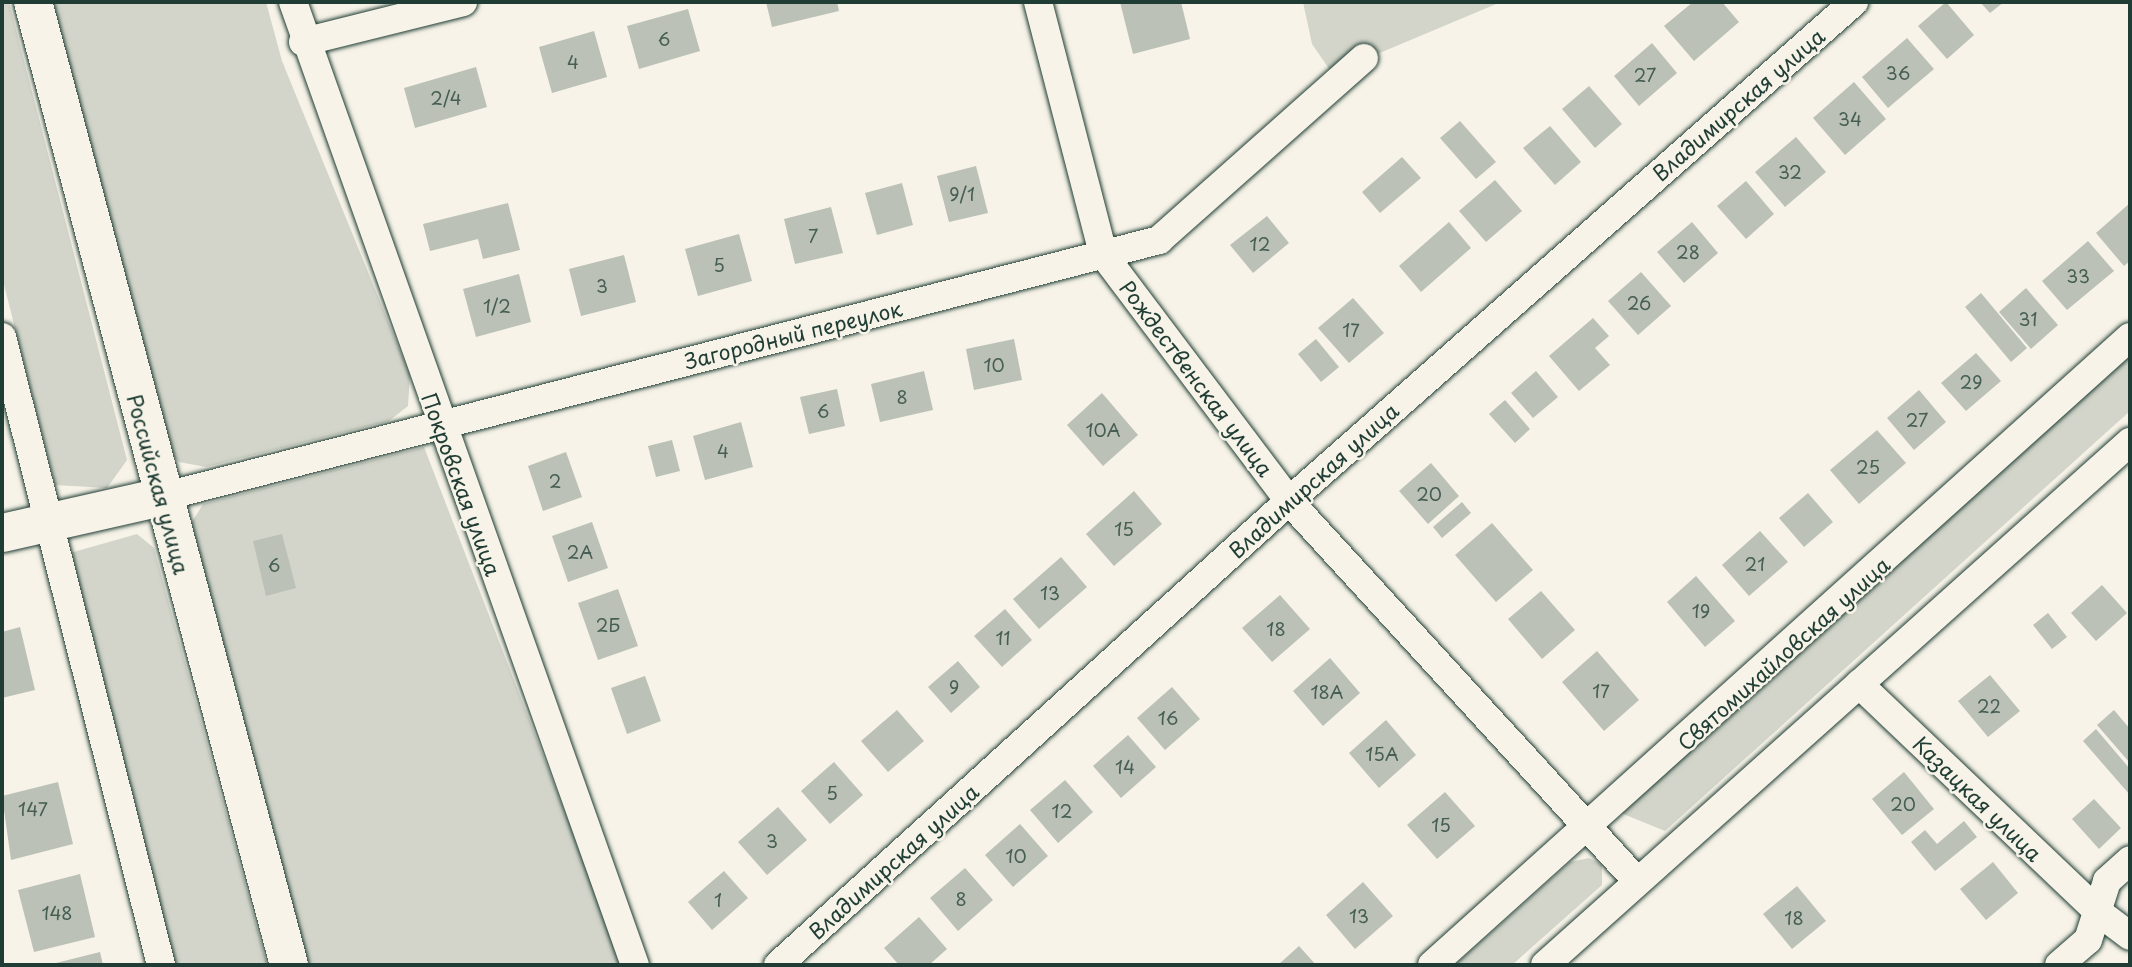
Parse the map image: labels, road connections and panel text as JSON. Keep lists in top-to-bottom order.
{
  "streets": {
    "main road": ["Российская улица"],
    "street": [
      "Владимирская улица",
      "Загородный переулок",
      "Рождественская улица",
      "Покровская улица",
      "Святомихайловская улица",
      "Казацкая улица"
    ]
  },
  "crossings": [
    ["Владимирская улица", "Рождественская улица"],
    ["Загородный переулок", "Рождественская улица"],
    ["Загородный переулок", "Российская улица"],
    ["Загородный переулок", "Покровская улица"],
    ["Рождественская улица", "Святомихайловская улица"]
  ],
  "house_numbers": [
    "6",
    "4",
    "36",
    "27",
    "2/4",
    "34",
    "32",
    "9/1",
    "7",
    "12",
    "28",
    "5",
    "33",
    "3",
    "26",
    "1/2",
    "31",
    "17",
    "10",
    "29",
    "8",
    "6",
    "27",
    "10А",
    "4",
    "25",
    "2",
    "20",
    "15",
    "2А",
    "21",
    "6",
    "13",
    "19",
    "2Б",
    "18",
    "11",
    "9",
    "17",
    "18А",
    "22",
    "16",
    "15А",
    "14",
    "5",
    "20",
    "147",
    "12",
    "15",
    "3",
    "10",
    "8",
    "1",
    "148",
    "13",
    "18"
  ]
}
